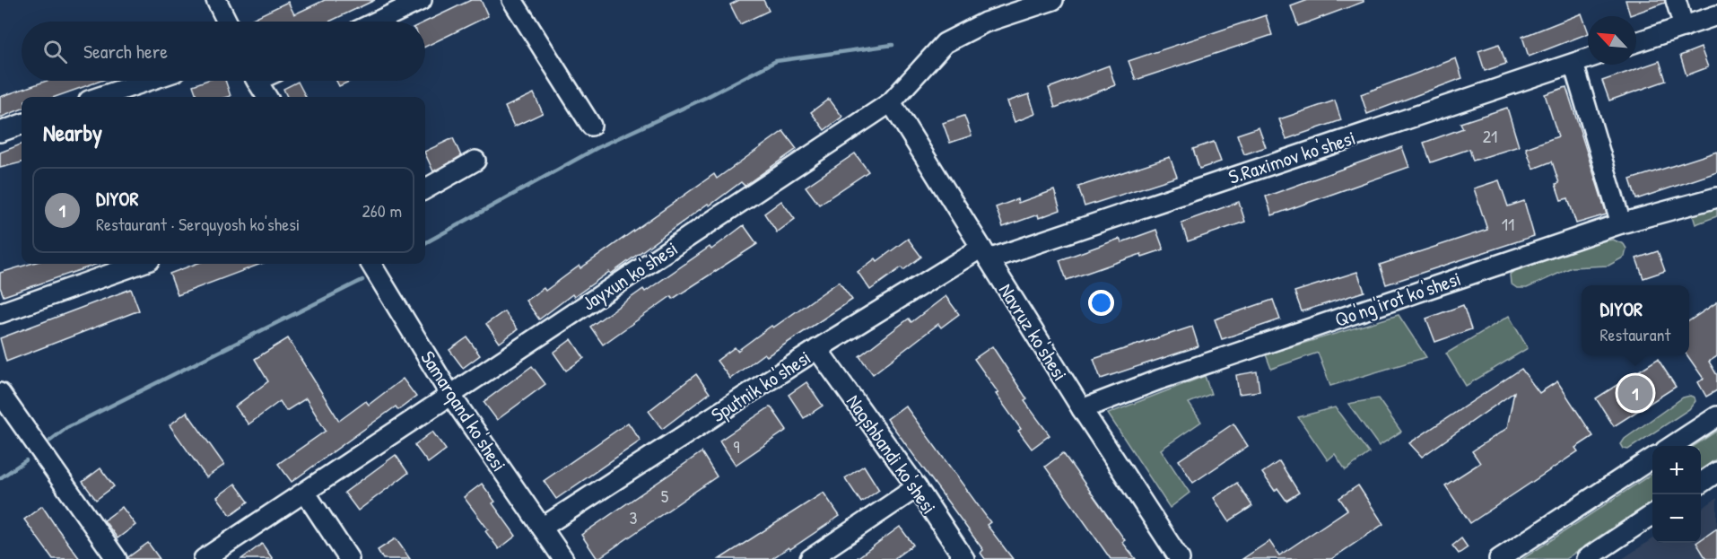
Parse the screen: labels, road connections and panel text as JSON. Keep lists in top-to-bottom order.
{
  "streets": {
    "street": [
      "S.Raximov ko'shesi",
      "Jayxun ko'shesi",
      "Qo'ng'irot ko'shesi",
      "Navruz ko'shesi",
      "Sputnik ko'shesi",
      "Samarqand ko'shesi",
      "Naqshbandi ko'shesi"
    ]
  },
  "crossings": [
    ["S.Raximov ko'shesi", "Navruz ko'shesi"],
    ["S.Raximov ko'shesi", "Sputnik ko'shesi"],
    ["Jayxun ko'shesi", "Navruz ko'shesi"],
    ["Jayxun ko'shesi", "Samarqand ko'shesi"],
    ["Qo'ng'irot ko'shesi", "Navruz ko'shesi"],
    ["Navruz ko'shesi", "Sputnik ko'shesi"],
    ["Sputnik ko'shesi", "Samarqand ko'shesi"],
    ["Sputnik ko'shesi", "Naqshbandi ko'shesi"]
  ],
  "house_numbers": [
    "21",
    "11",
    "9",
    "5",
    "3"
  ],
  "north": "top left",
  "page": {
    "search": "Search here",
    "heading": "Nearby",
    "list": [
      {
        "mark": "1",
        "name": "DIYOR",
        "note": "Restaurant · Serquyosh ko'shesi",
        "value": "260 m"
      }
    ],
    "popup": ["DIYOR", "Restaurant"],
    "pins": "1",
    "map_buttons": ["+", "−"]
  }
}
